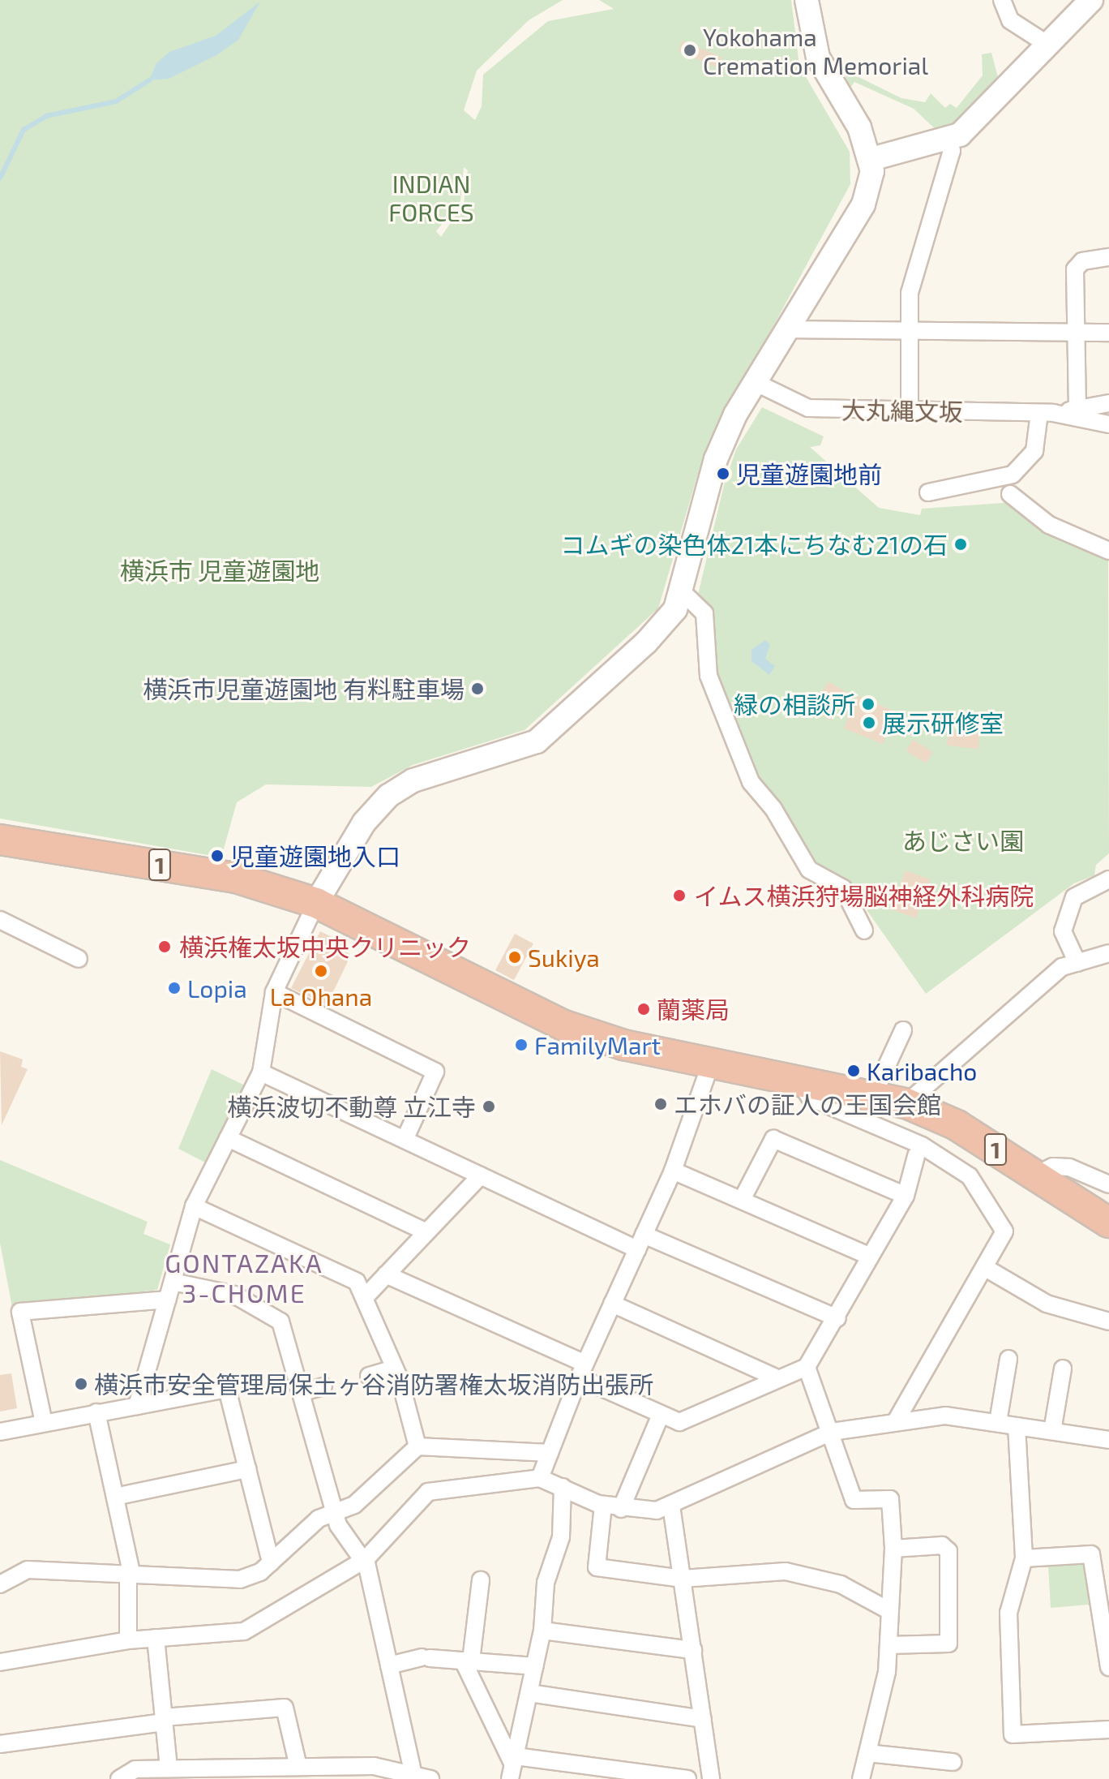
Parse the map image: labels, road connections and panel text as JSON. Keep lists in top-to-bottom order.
{
  "streets": {
    "highway": ["1"],
    "street": ["大丸縄文坂"]
  },
  "districts": ["GONTAZAKA 3-CHOME"],
  "parks": ["INDIAN FORCES", "横浜市 児童遊園地", "あじさい園"],
  "places": [
    "Yokohama Cremation Memorial",
    "児童遊園地前",
    "コムギの染色体21本にちなむ21の石",
    "横浜市児童遊園地 有料駐車場",
    "緑の相談所",
    "展示研修室",
    "児童遊園地入口",
    "イムス横浜狩場脳神経外科病院",
    "横浜権太坂中央クリニック",
    "Sukiya",
    "La Ohana",
    "Lopia",
    "蘭薬局",
    "FamilyMart",
    "Karibacho",
    "エホバの証人の王国会館",
    "横浜波切不動尊 立江寺",
    "横浜市安全管理局保土ヶ谷消防署権太坂消防出張所"
  ]
}
